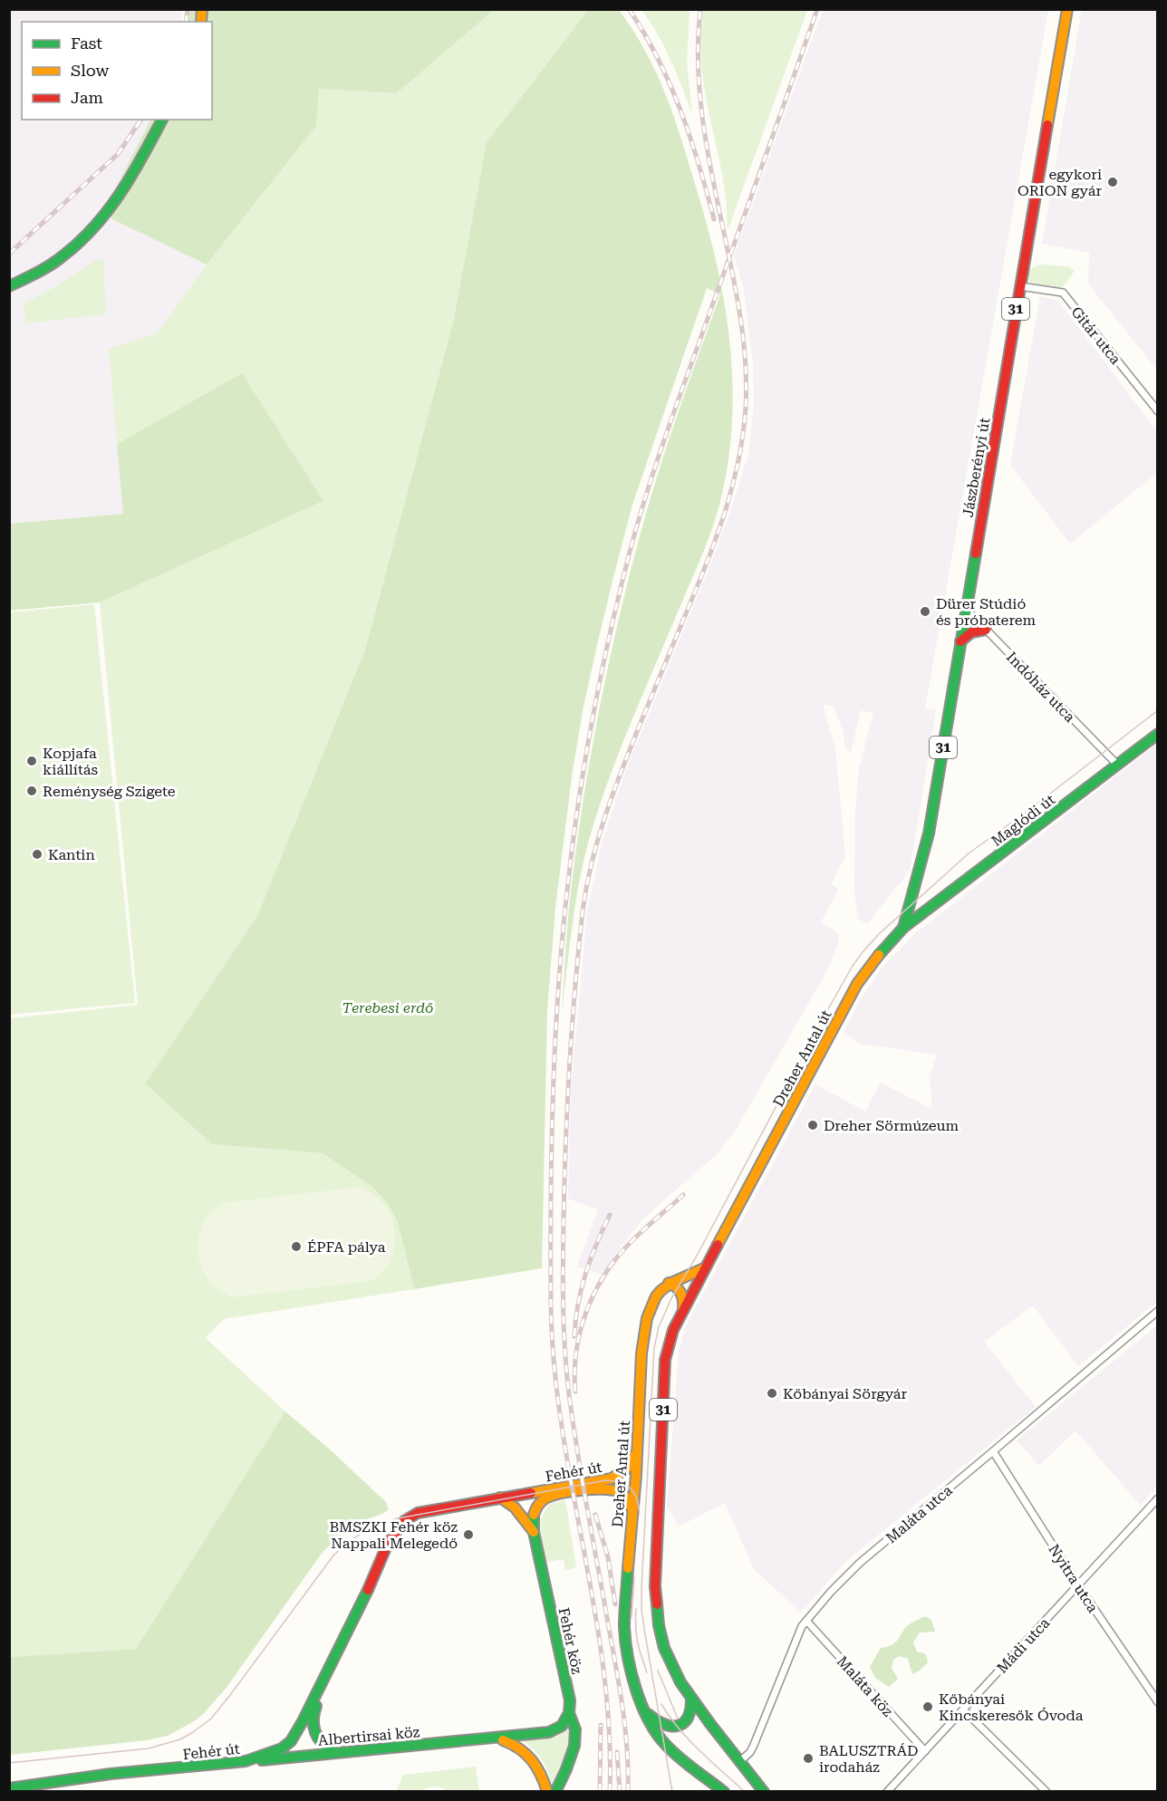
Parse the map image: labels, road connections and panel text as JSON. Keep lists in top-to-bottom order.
{
  "streets": {
    "main road": [
      "31",
      "Jászberényi út",
      "Maglódi út",
      "Dreher Antal út",
      "Fehér út",
      "Fehér köz",
      "Albertirsai köz"
    ],
    "street": [
      "Gitár utca",
      "Indóház utca",
      "Maláta utca",
      "Nyitra utca",
      "Mádi utca",
      "Maláta köz"
    ]
  },
  "crossings": [
    ["31", "Dreher Antal út"],
    ["31", "Maláta utca"],
    ["Gitár utca", "Jászberényi út"],
    ["Jászberényi út", "Indóház utca"],
    ["Jászberényi út", "Maglódi út"],
    ["Jászberényi út", "Dreher Antal út"],
    ["Indóház utca", "Maglódi út"],
    ["Maglódi út", "Dreher Antal út"],
    ["Dreher Antal út", "Fehér út"],
    ["Fehér út", "Fehér köz"],
    ["Fehér út", "Albertirsai köz"],
    ["Maláta utca", "Nyitra utca"],
    ["Maláta utca", "Maláta köz"],
    ["Nyitra utca", "Mádi utca"],
    ["Fehér köz", "Albertirsai köz"],
    ["Mádi utca", "Maláta köz"]
  ],
  "parks": ["Terebesi erdő"],
  "places": [
    "egykori ORION gyár",
    "Dürer Stúdió és próbaterem",
    "Kopjafa kiállítás",
    "Reménység Szigete",
    "Kantin",
    "Dreher Sörmúzeum",
    "ÉPFA pálya",
    "Kőbányai Sörgyár",
    "BMSZKI Fehér köz Nappali Melegedő",
    "Kőbányai Kincskeresők Óvoda",
    "BALUSZTRÁD irodaház"
  ],
  "legend": ["Fast", "Slow", "Jam"]
}
